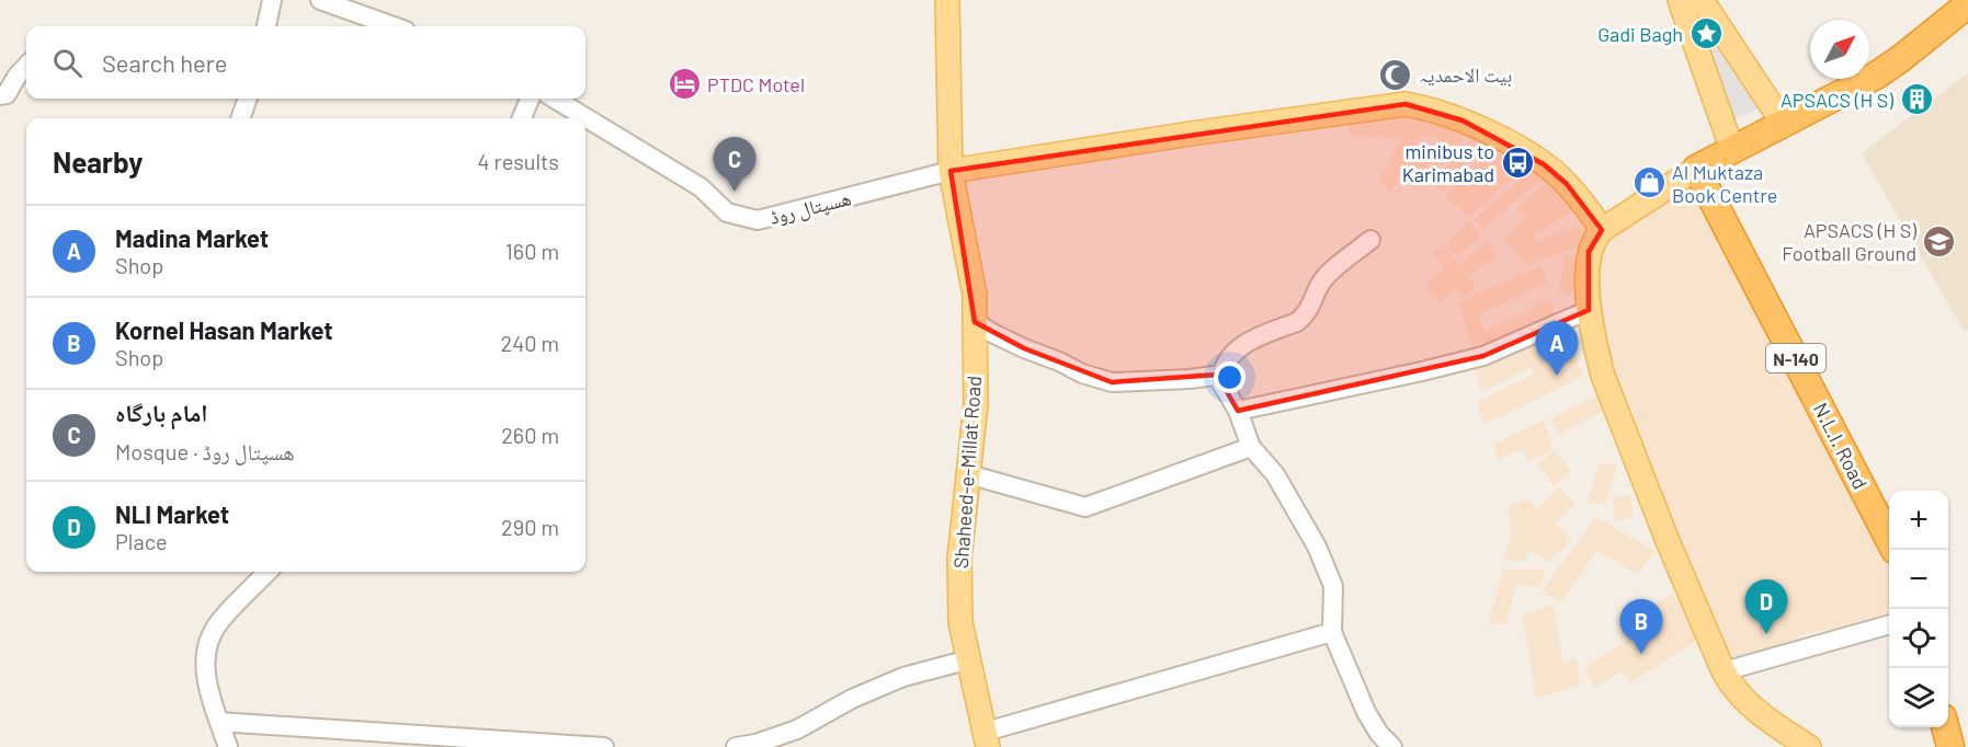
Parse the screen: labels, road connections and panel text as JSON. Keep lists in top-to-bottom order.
{
  "streets": {
    "highway": ["N-140", "N.L.I. Road"],
    "main road": ["Shaheed-e-Millat Road"],
    "street": ["ھسپتال روڈ"]
  },
  "crossings": [
    ["ھسپتال روڈ", "Shaheed-e-Millat Road"]
  ],
  "places": {
    "place": ["Gadi Bagh"],
    "mosque": ["بیت الاحمدیہ"],
    "hotel": ["PTDC Motel"],
    "building": ["APSACS (H S)"],
    "bus stop": ["minibus to Karimabad"],
    "shop": ["Al Muktaza Book Centre"],
    "school or university": ["APSACS (H S) Football Ground"]
  },
  "north": "top right",
  "page": {
    "search": "Search here",
    "heading": ["Nearby", "4 results"],
    "pins": [
      "C",
      "A",
      "D",
      "B"
    ],
    "list": [
      {
        "mark": "A",
        "name": "Madina Market",
        "note": "Shop",
        "value": "160 m"
      },
      {
        "mark": "B",
        "name": "Kornel Hasan Market",
        "note": "Shop",
        "value": "240 m"
      },
      {
        "mark": "C",
        "name": "امام بارگاہ",
        "note": "Mosque · ھسپتال روڈ",
        "value": "260 m"
      },
      {
        "mark": "D",
        "name": "NLI Market",
        "note": "Place",
        "value": "290 m"
      }
    ],
    "map_buttons": ["+", "−"]
  }
}
